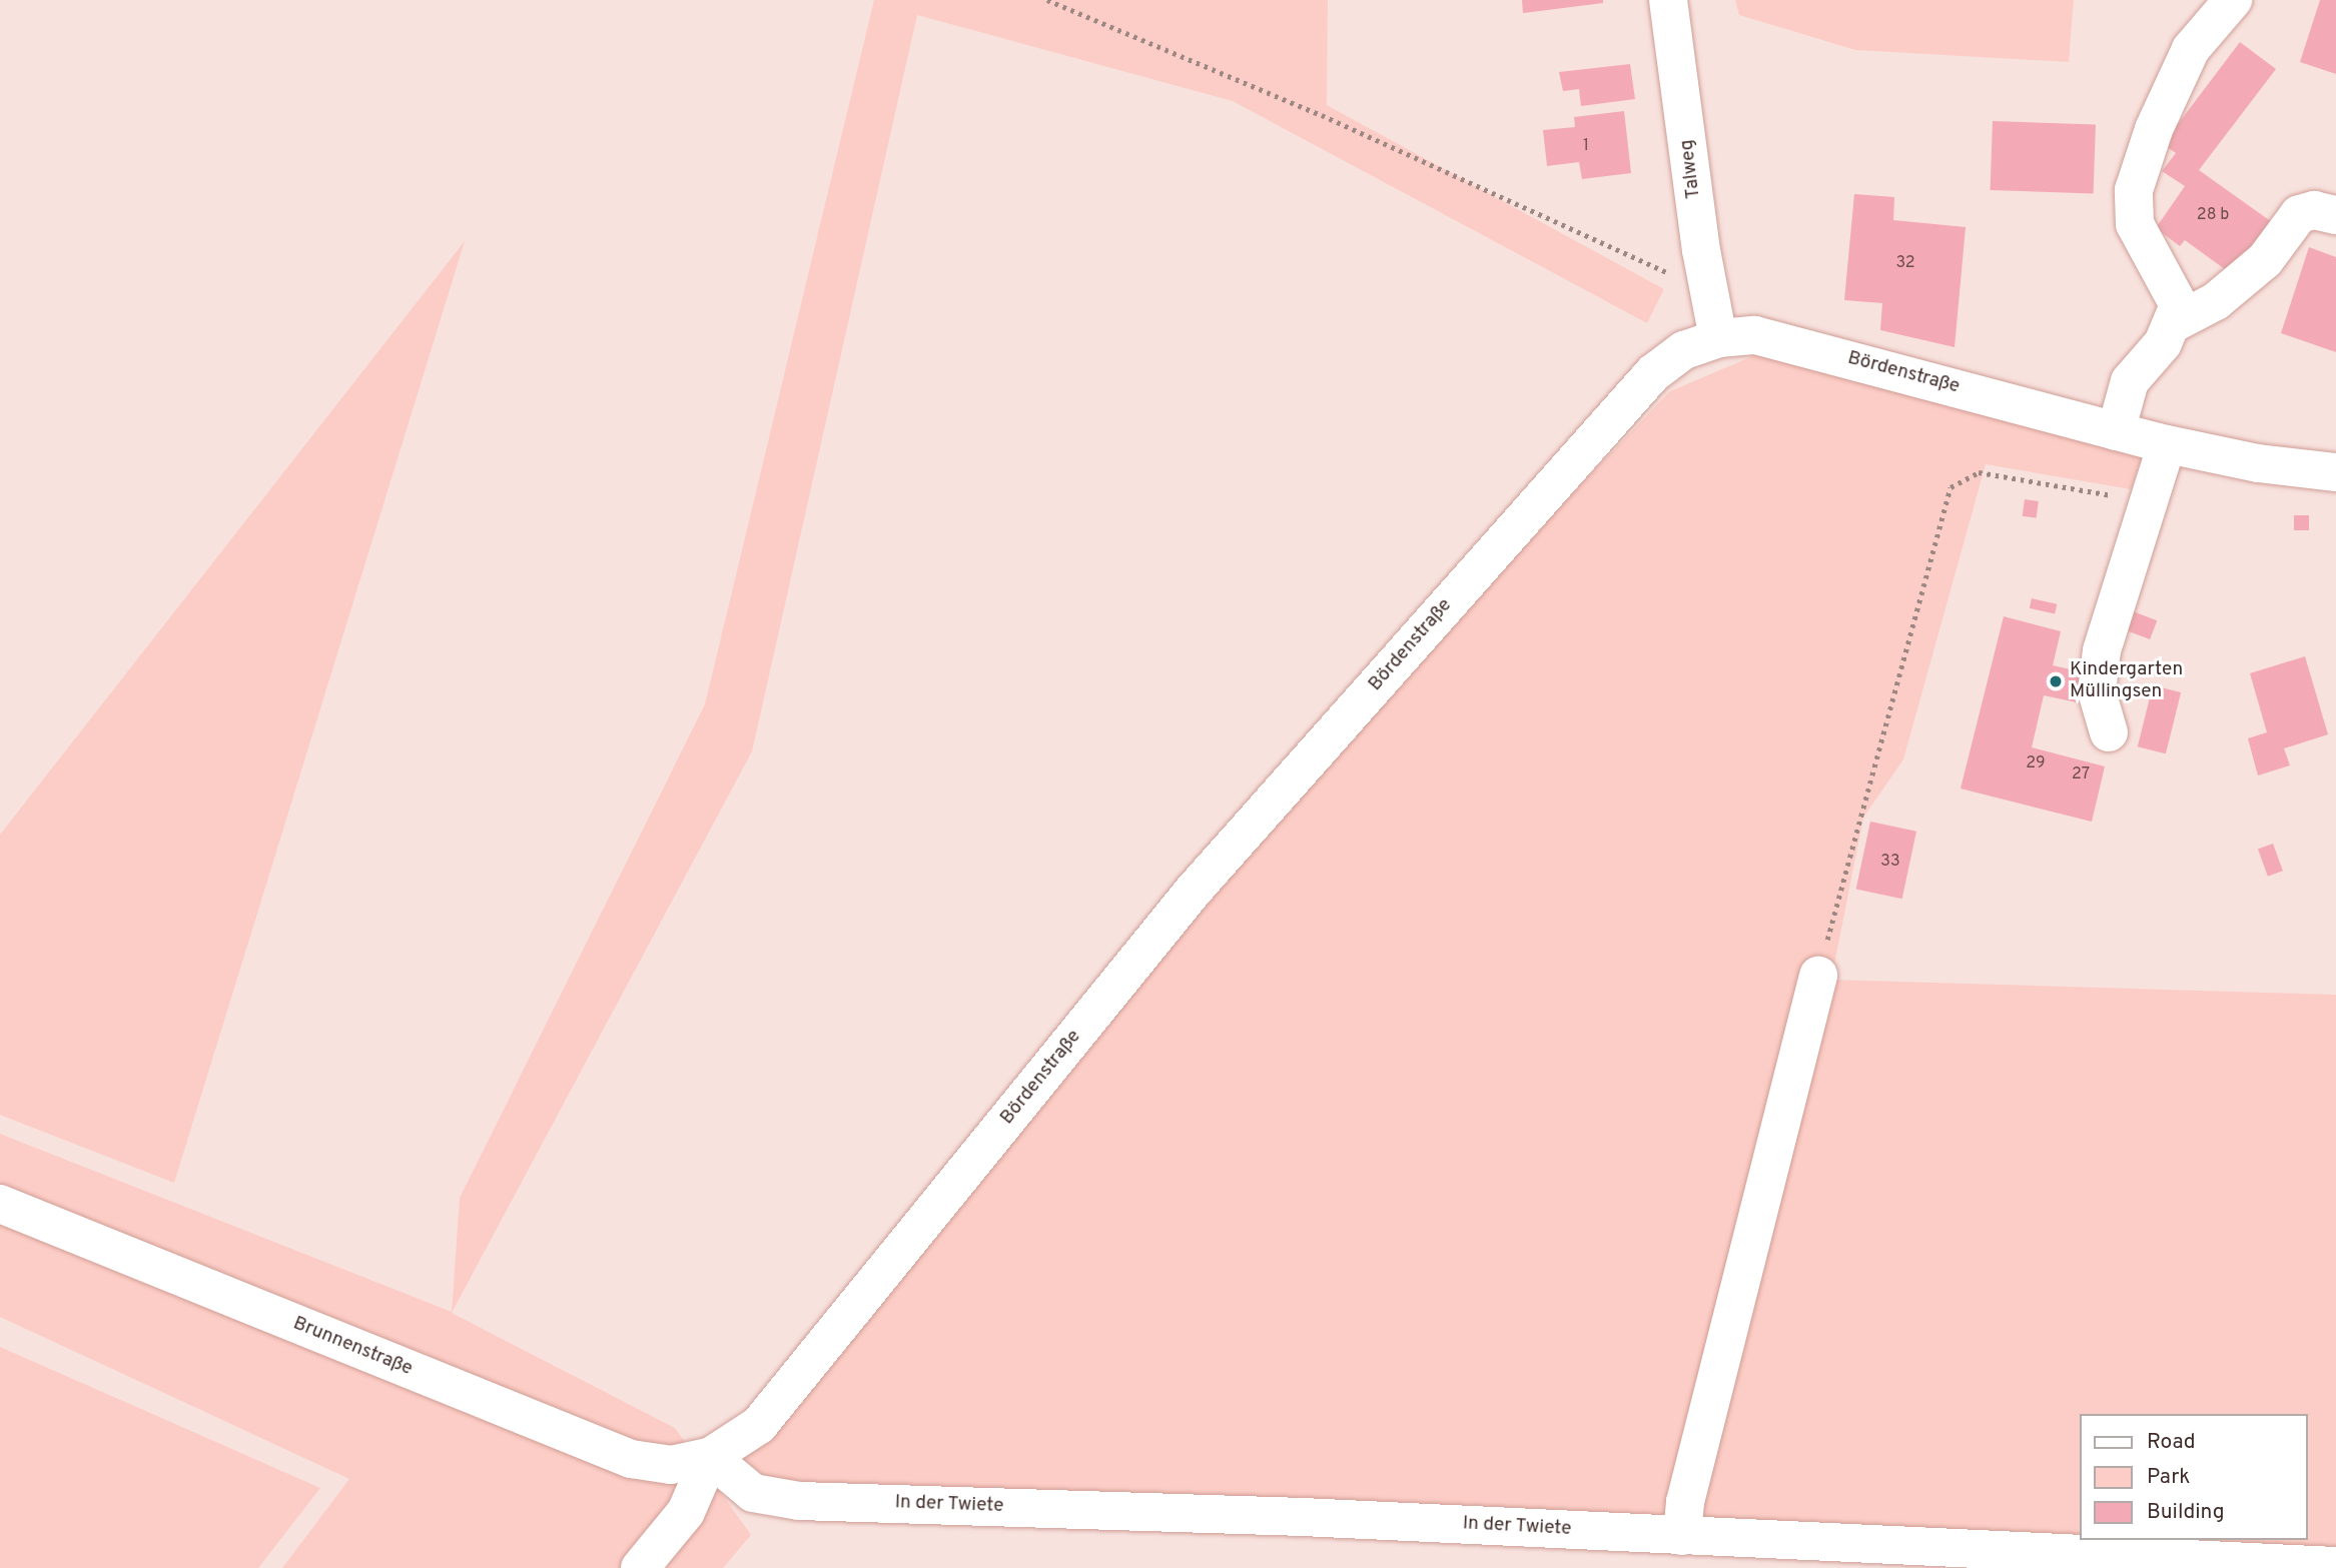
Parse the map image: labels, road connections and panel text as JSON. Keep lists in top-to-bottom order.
{
  "streets": {
    "street": [
      "Talweg",
      "Bördenstraße",
      "Brunnenstraße",
      "In der Twiete"
    ]
  },
  "crossings": [
    ["Talweg", "Bördenstraße"],
    ["Bördenstraße", "Brunnenstraße"],
    ["Bördenstraße", "In der Twiete"],
    ["Brunnenstraße", "In der Twiete"]
  ],
  "places": ["Kindergarten Müllingsen"],
  "house_numbers": [
    "1",
    "28 b",
    "32",
    "29",
    "27",
    "33"
  ],
  "legend": ["Road", "Park", "Building"]
}
